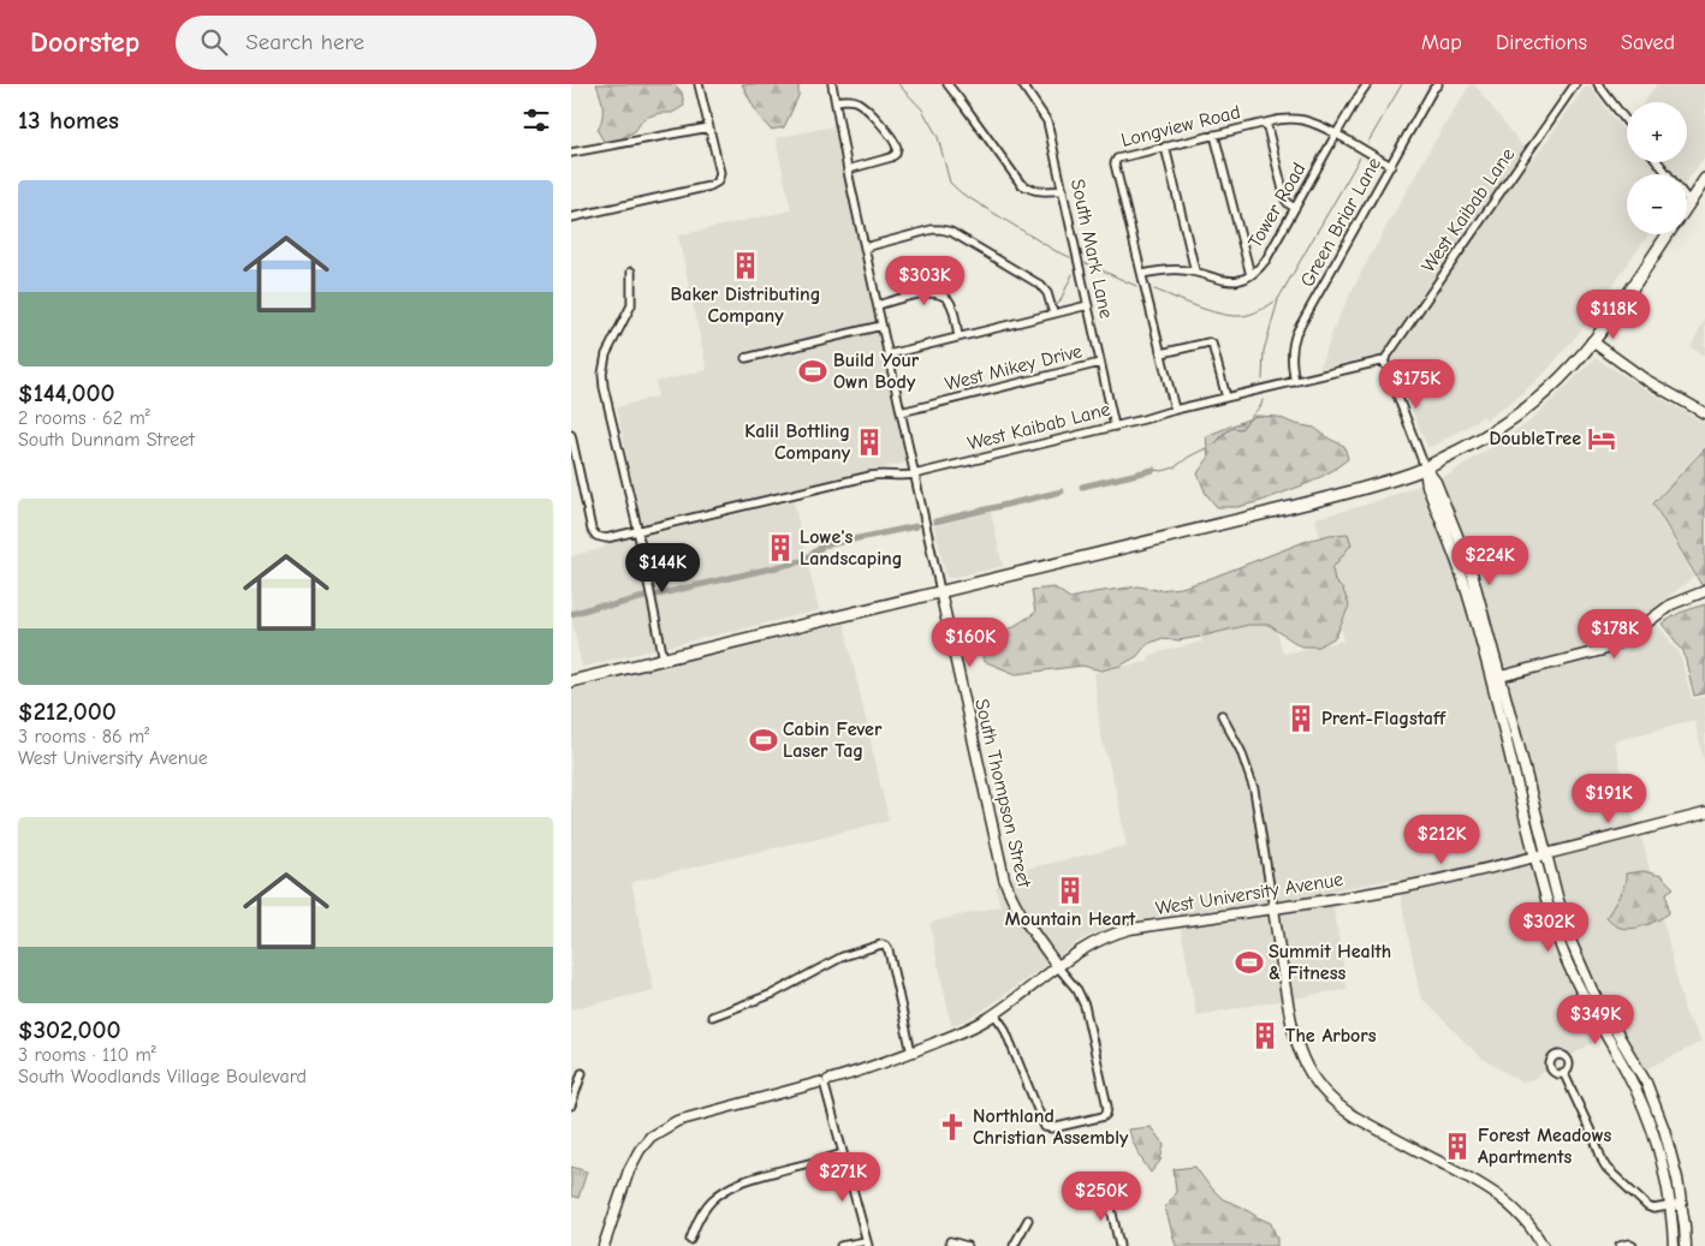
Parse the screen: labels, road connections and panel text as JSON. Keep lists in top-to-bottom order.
{
  "streets": {
    "street": [
      "Longview Road",
      "Tower Road",
      "West Kaibab Lane",
      "Green Briar Lane",
      "South Mark Lane",
      "West Mikey Drive",
      "South Thompson Street",
      "West University Avenue"
    ]
  },
  "crossings": [
    ["Longview Road", "Tower Road"],
    ["Longview Road", "West Kaibab Lane"],
    ["Longview Road", "Green Briar Lane"],
    ["West Kaibab Lane", "Green Briar Lane"],
    ["West Kaibab Lane", "South Mark Lane"],
    ["West Kaibab Lane", "South Thompson Street"],
    ["South Mark Lane", "West Mikey Drive"],
    ["West Mikey Drive", "South Thompson Street"],
    ["South Thompson Street", "West University Avenue"]
  ],
  "places": {
    "building": [
      "Baker Distributing Company",
      "Kalil Bottling Company",
      "Lowe's Landscaping",
      "Prent-Flagstaff",
      "Mountain Heart",
      "The Arbors",
      "Forest Meadows Apartments"
    ],
    "sports": ["Build Your Own Body", "Cabin Fever Laser Tag", "Summit Health & Fitness"],
    "hotel": ["DoubleTree"],
    "church": ["Northland Christian Assembly"]
  },
  "page": {
    "header": "Doorstep",
    "search": "Search here",
    "nav": ["Map", "Directions", "Saved"],
    "heading": "13 homes",
    "map_buttons": ["+", "−"],
    "list": [
      {
        "name": "$144,000",
        "note": "2 rooms · 62 m² · South Dunnam Street"
      },
      {
        "name": "$212,000",
        "note": "3 rooms · 86 m² · West University Avenue"
      },
      {
        "name": "$302,000",
        "note": "3 rooms · 110 m² · South Woodlands Village Boulevard"
      }
    ],
    "price": [
      "$303K",
      "$118K",
      "$175K",
      "$224K",
      "$144K",
      "$178K",
      "$160K",
      "$191K",
      "$212K",
      "$302K",
      "$349K",
      "$271K",
      "$250K"
    ]
  }
}
